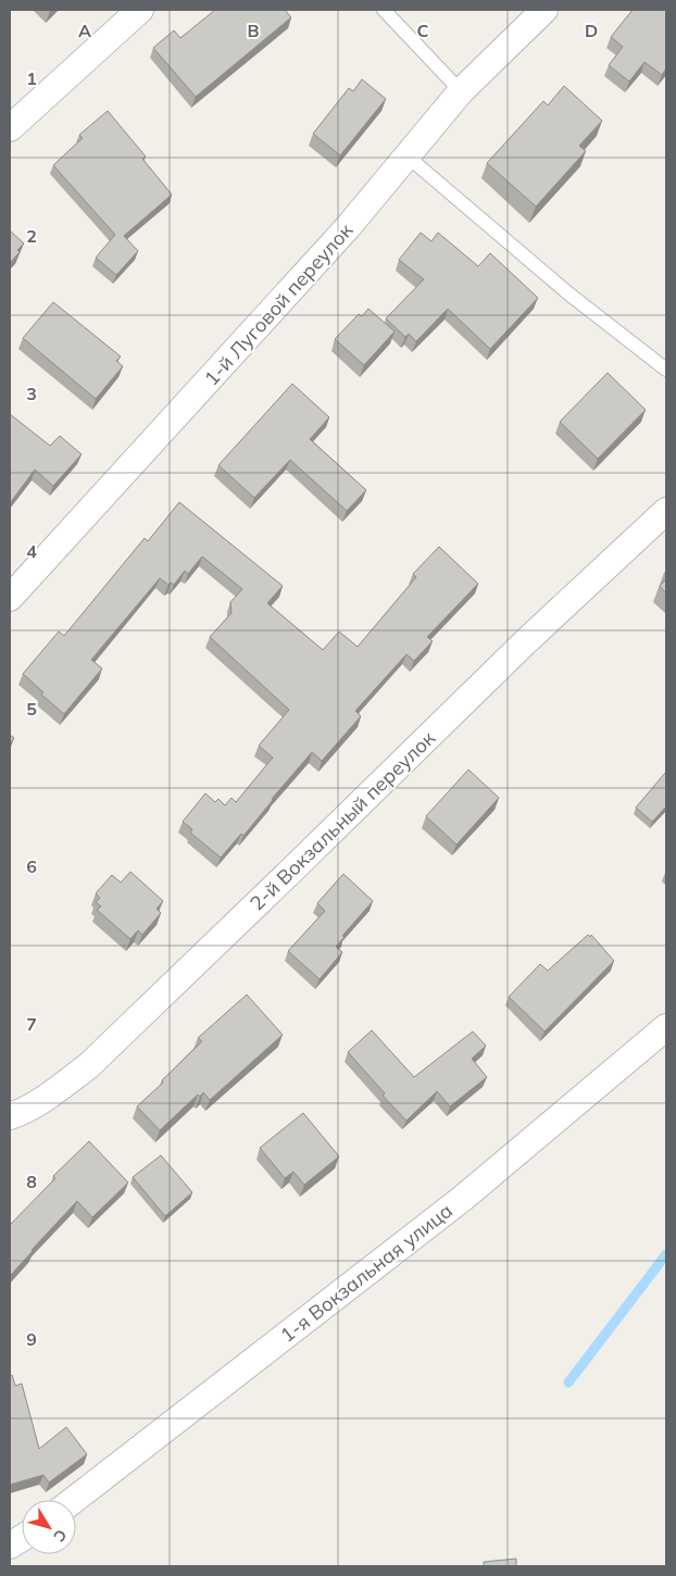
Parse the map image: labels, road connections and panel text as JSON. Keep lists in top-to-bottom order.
{
  "streets": {
    "street": ["1-й Луговой переулок", "2-й Вокзальный переулок", "1-я Вокзальная улица"]
  },
  "north": "bottom right",
  "grid": {
    "columns": [
      "A",
      "B",
      "C",
      "D"
    ],
    "rows": [
      "1",
      "2",
      "3",
      "4",
      "5",
      "6",
      "7",
      "8",
      "9"
    ]
  }
}
